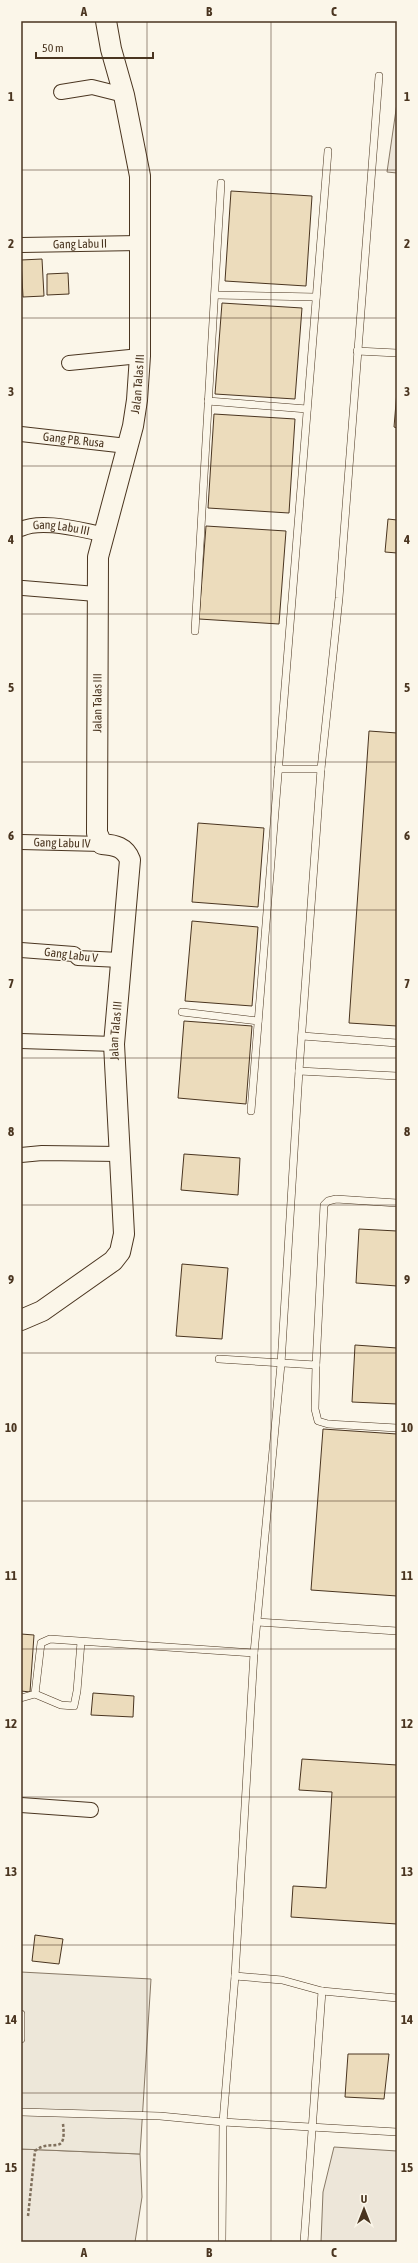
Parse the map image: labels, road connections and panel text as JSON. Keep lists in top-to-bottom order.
{
  "streets": {
    "street": [
      "Gang Labu II",
      "Jalan Talas III",
      "Gang PB. Rusa",
      "Gang Labu III",
      "Gang Labu IV",
      "Gang Labu V"
    ]
  },
  "crossings": [
    ["Gang Labu II", "Jalan Talas III"],
    ["Jalan Talas III", "Gang PB. Rusa"],
    ["Jalan Talas III", "Gang Labu III"],
    ["Jalan Talas III", "Gang Labu IV"],
    ["Jalan Talas III", "Gang Labu V"]
  ],
  "scale_bar": "50 m",
  "north": "top",
  "grid": {
    "columns": ["A", "B", "C"],
    "rows": [
      "1",
      "2",
      "3",
      "4",
      "5",
      "6",
      "7",
      "8",
      "9",
      "10",
      "11",
      "12",
      "13",
      "14",
      "15"
    ]
  }
}
